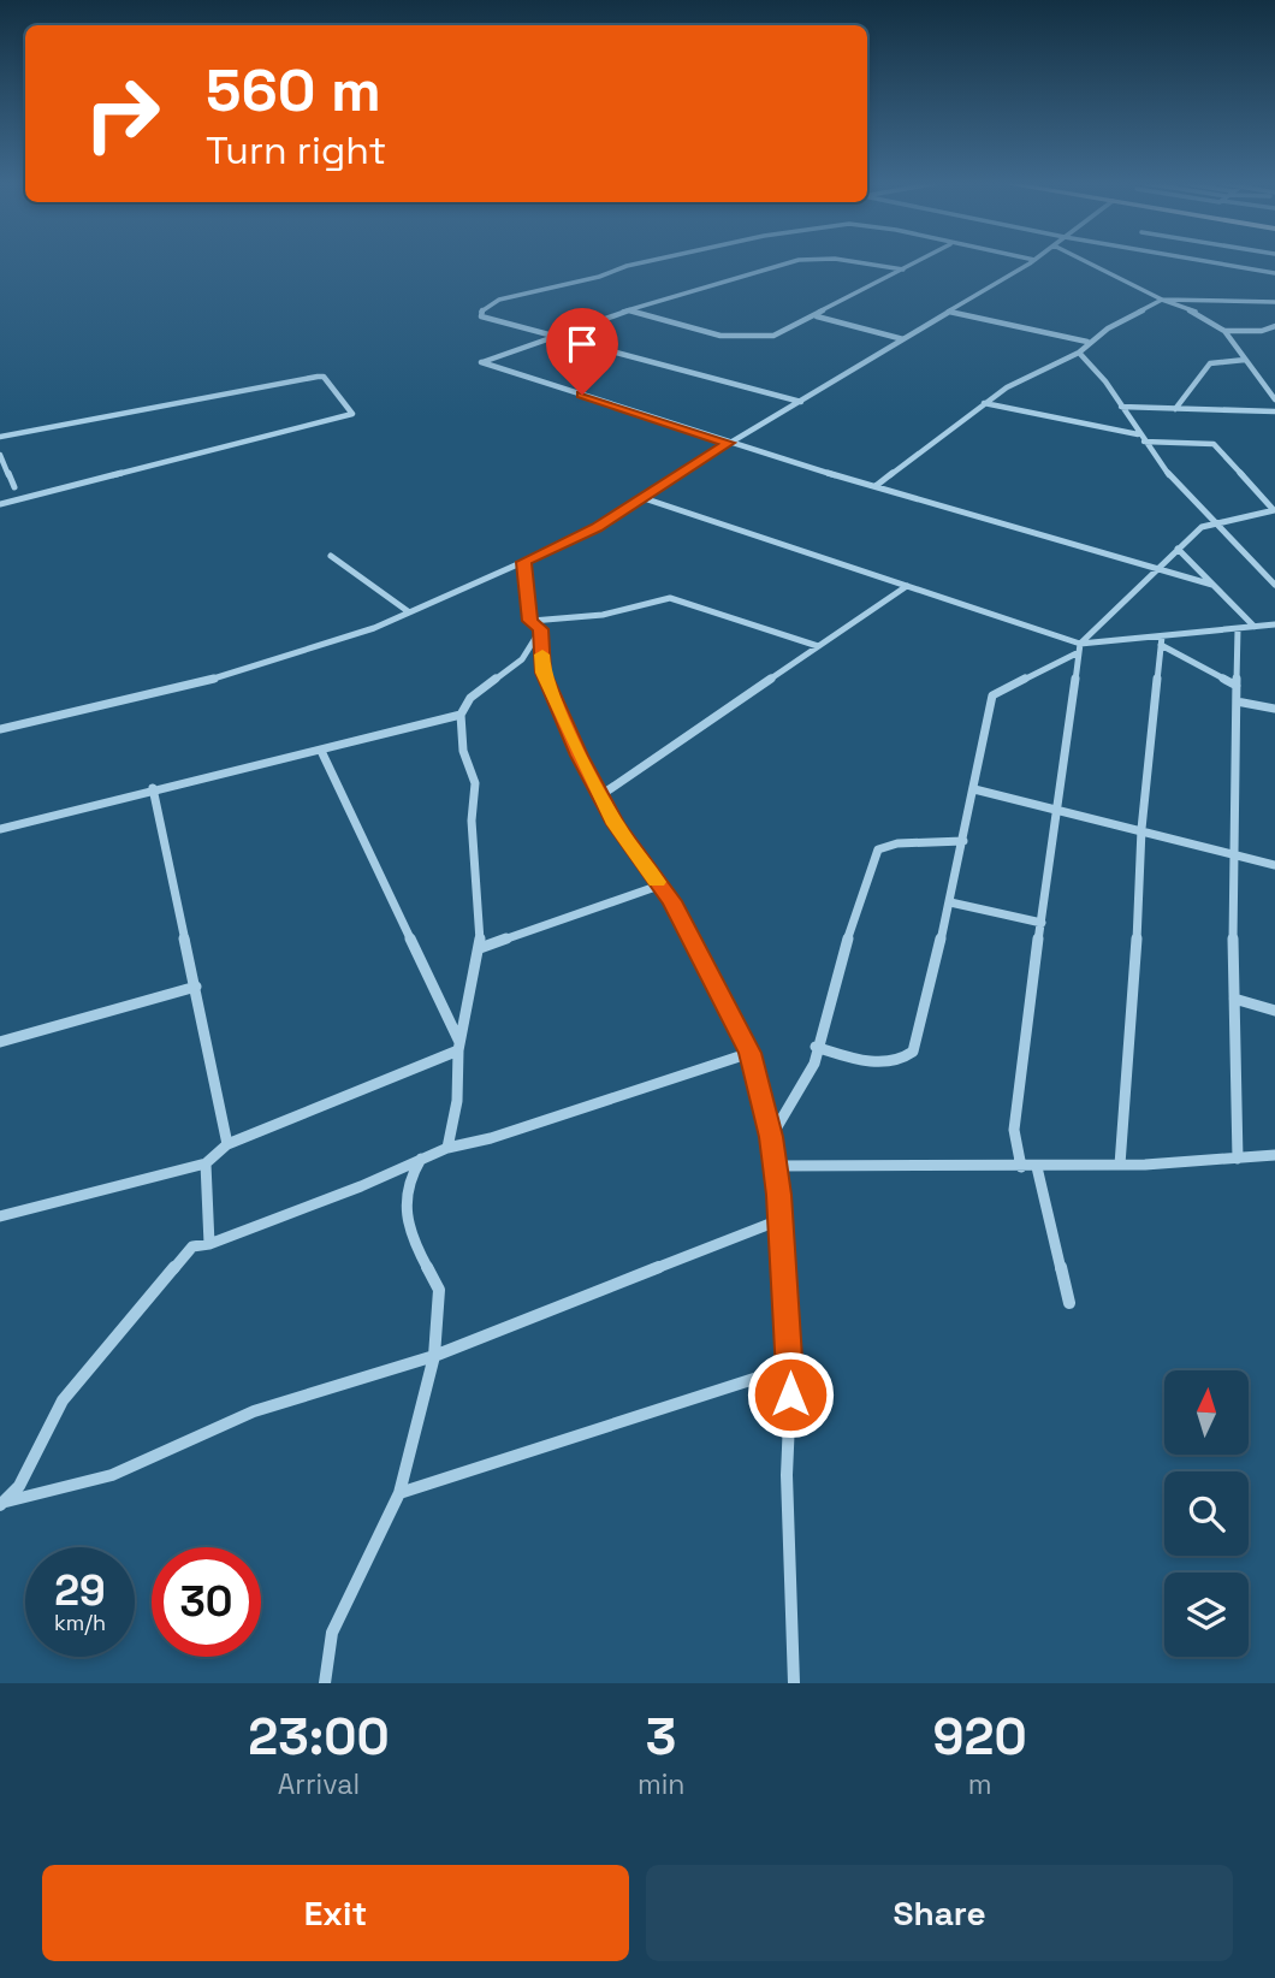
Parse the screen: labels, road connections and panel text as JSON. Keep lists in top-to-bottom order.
{
  "north": "top",
  "page": {
    "turn": ["560 m", "Turn right"],
    "speed": "29 km/h",
    "limit": "30",
    "eta": [
      "23:00",
      "Arrival",
      "3",
      "min",
      "920",
      "m"
    ],
    "buttons": ["Exit", "Share"]
  }
}
